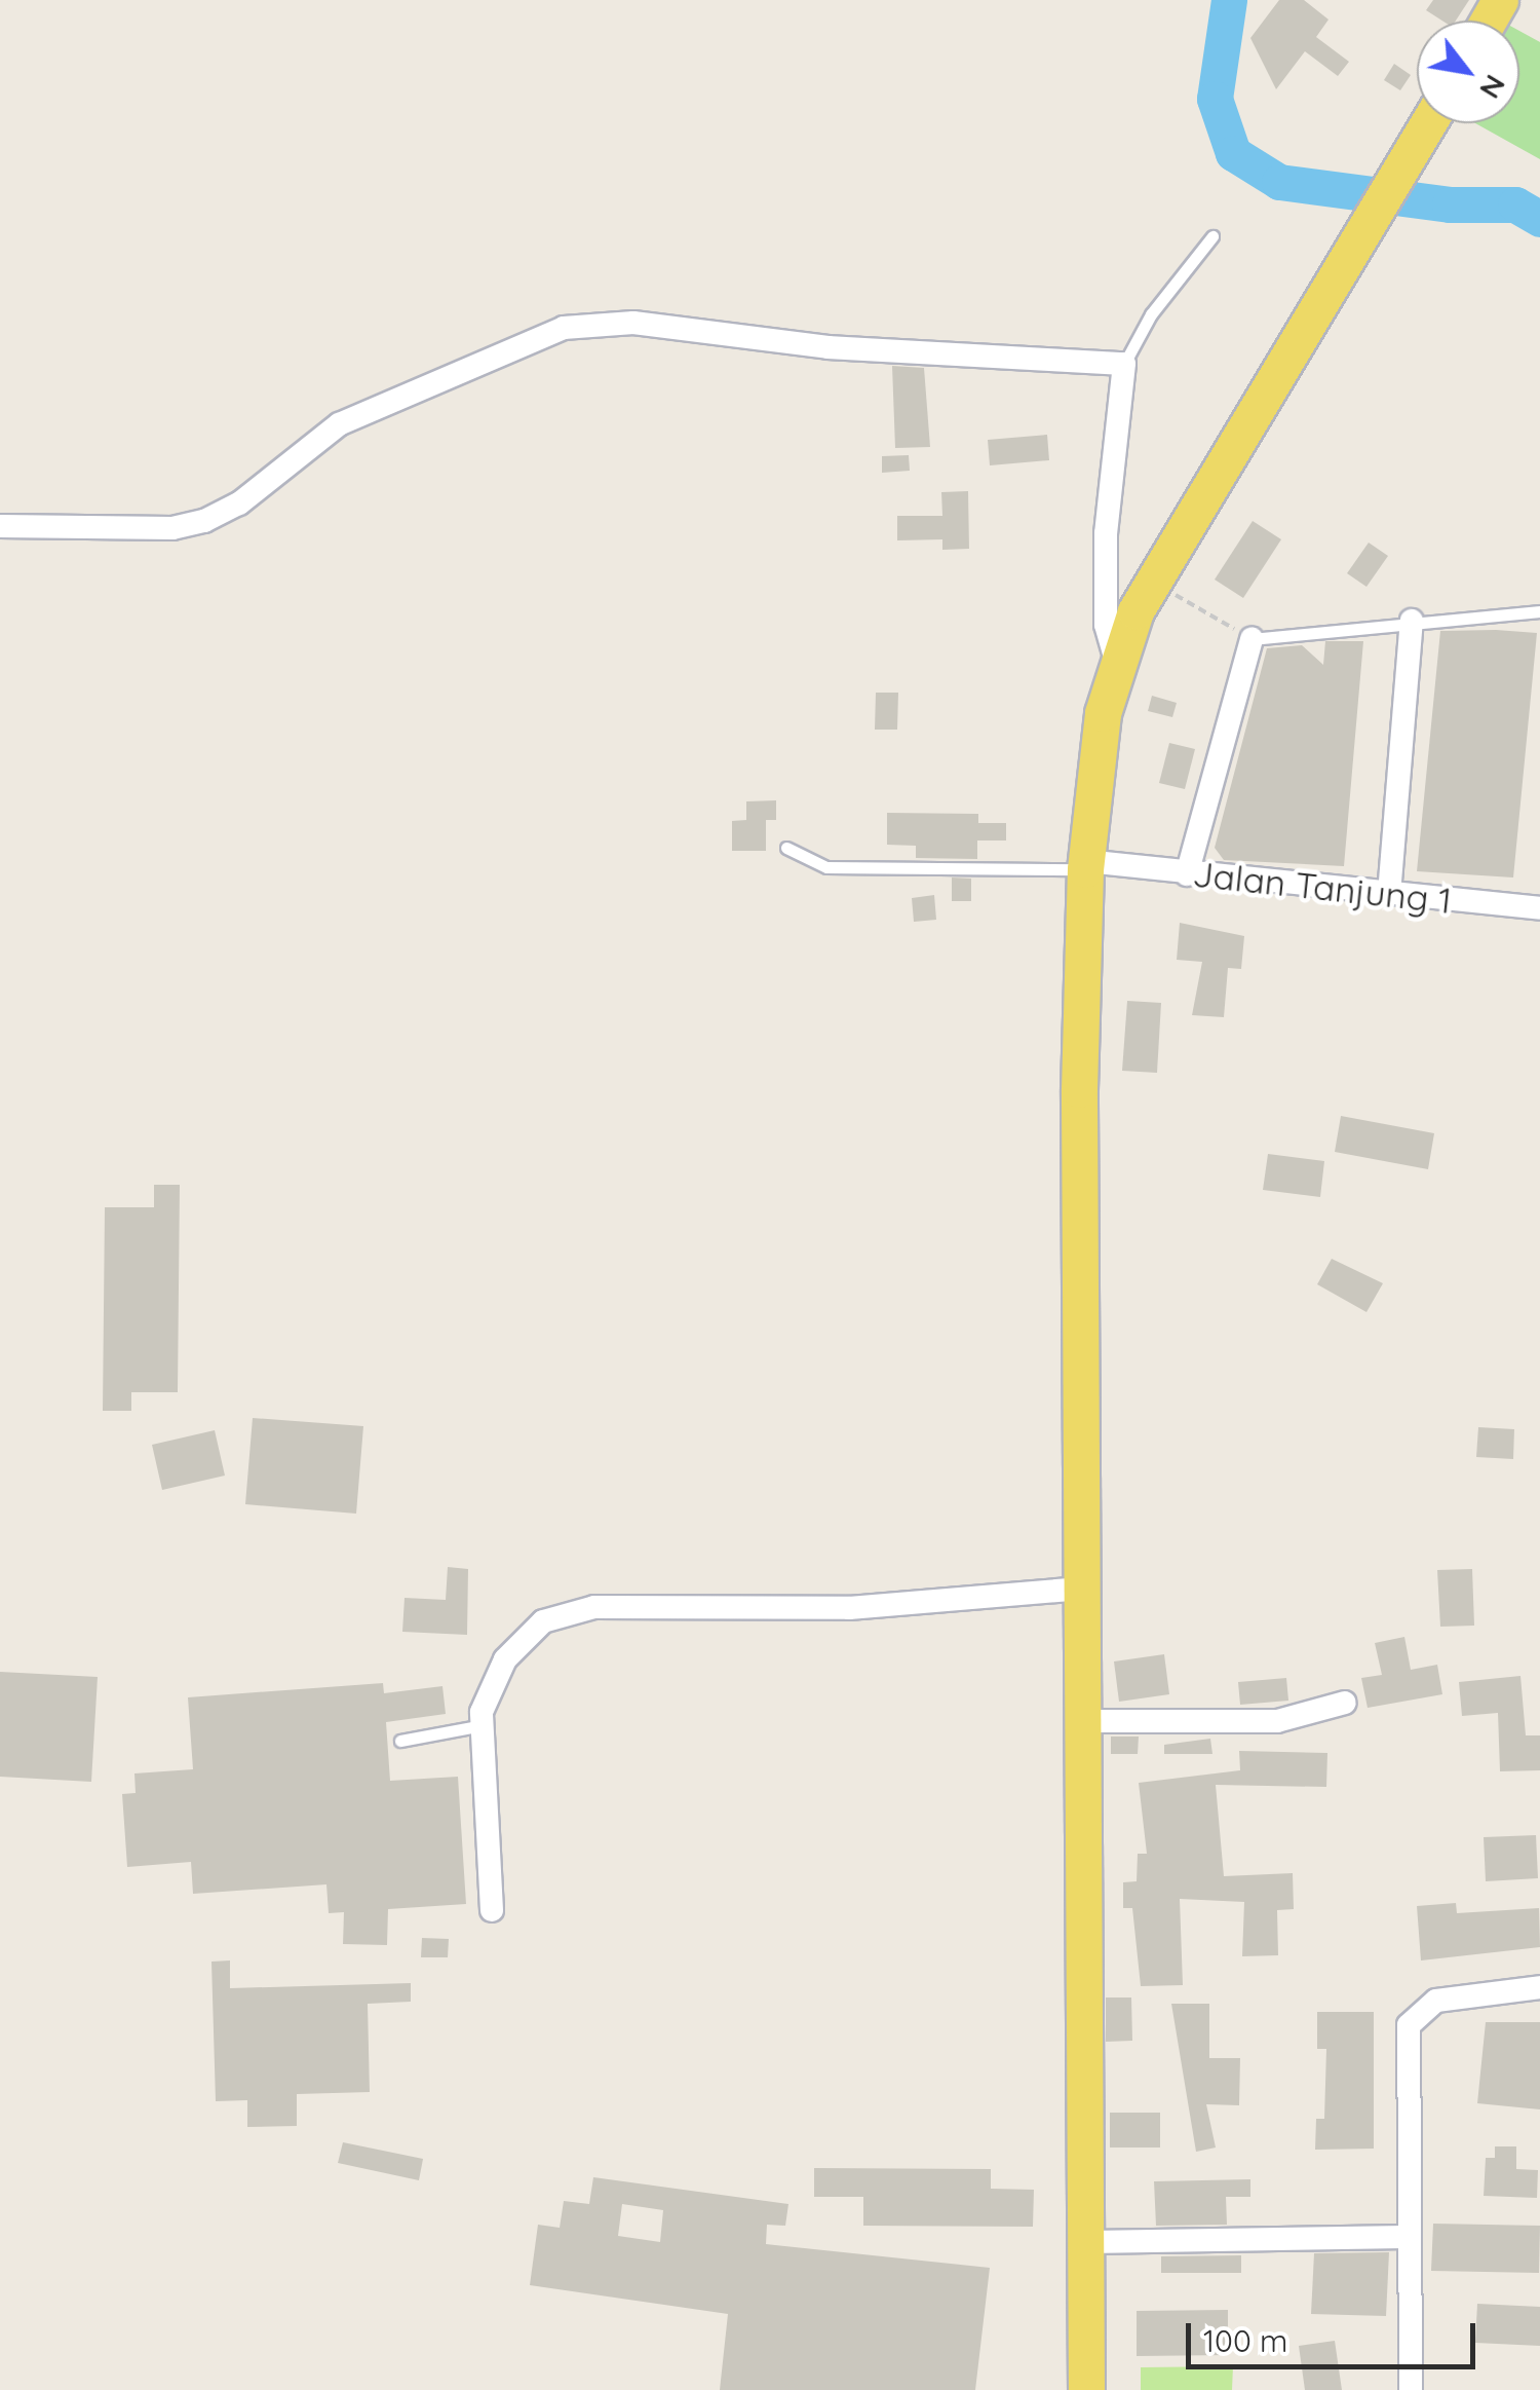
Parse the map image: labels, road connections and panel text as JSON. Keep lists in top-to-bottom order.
{
  "streets": {
    "street": ["Jalan Tanjung 1"]
  },
  "scale_bar": "100 m",
  "north": "bottom right"
}
